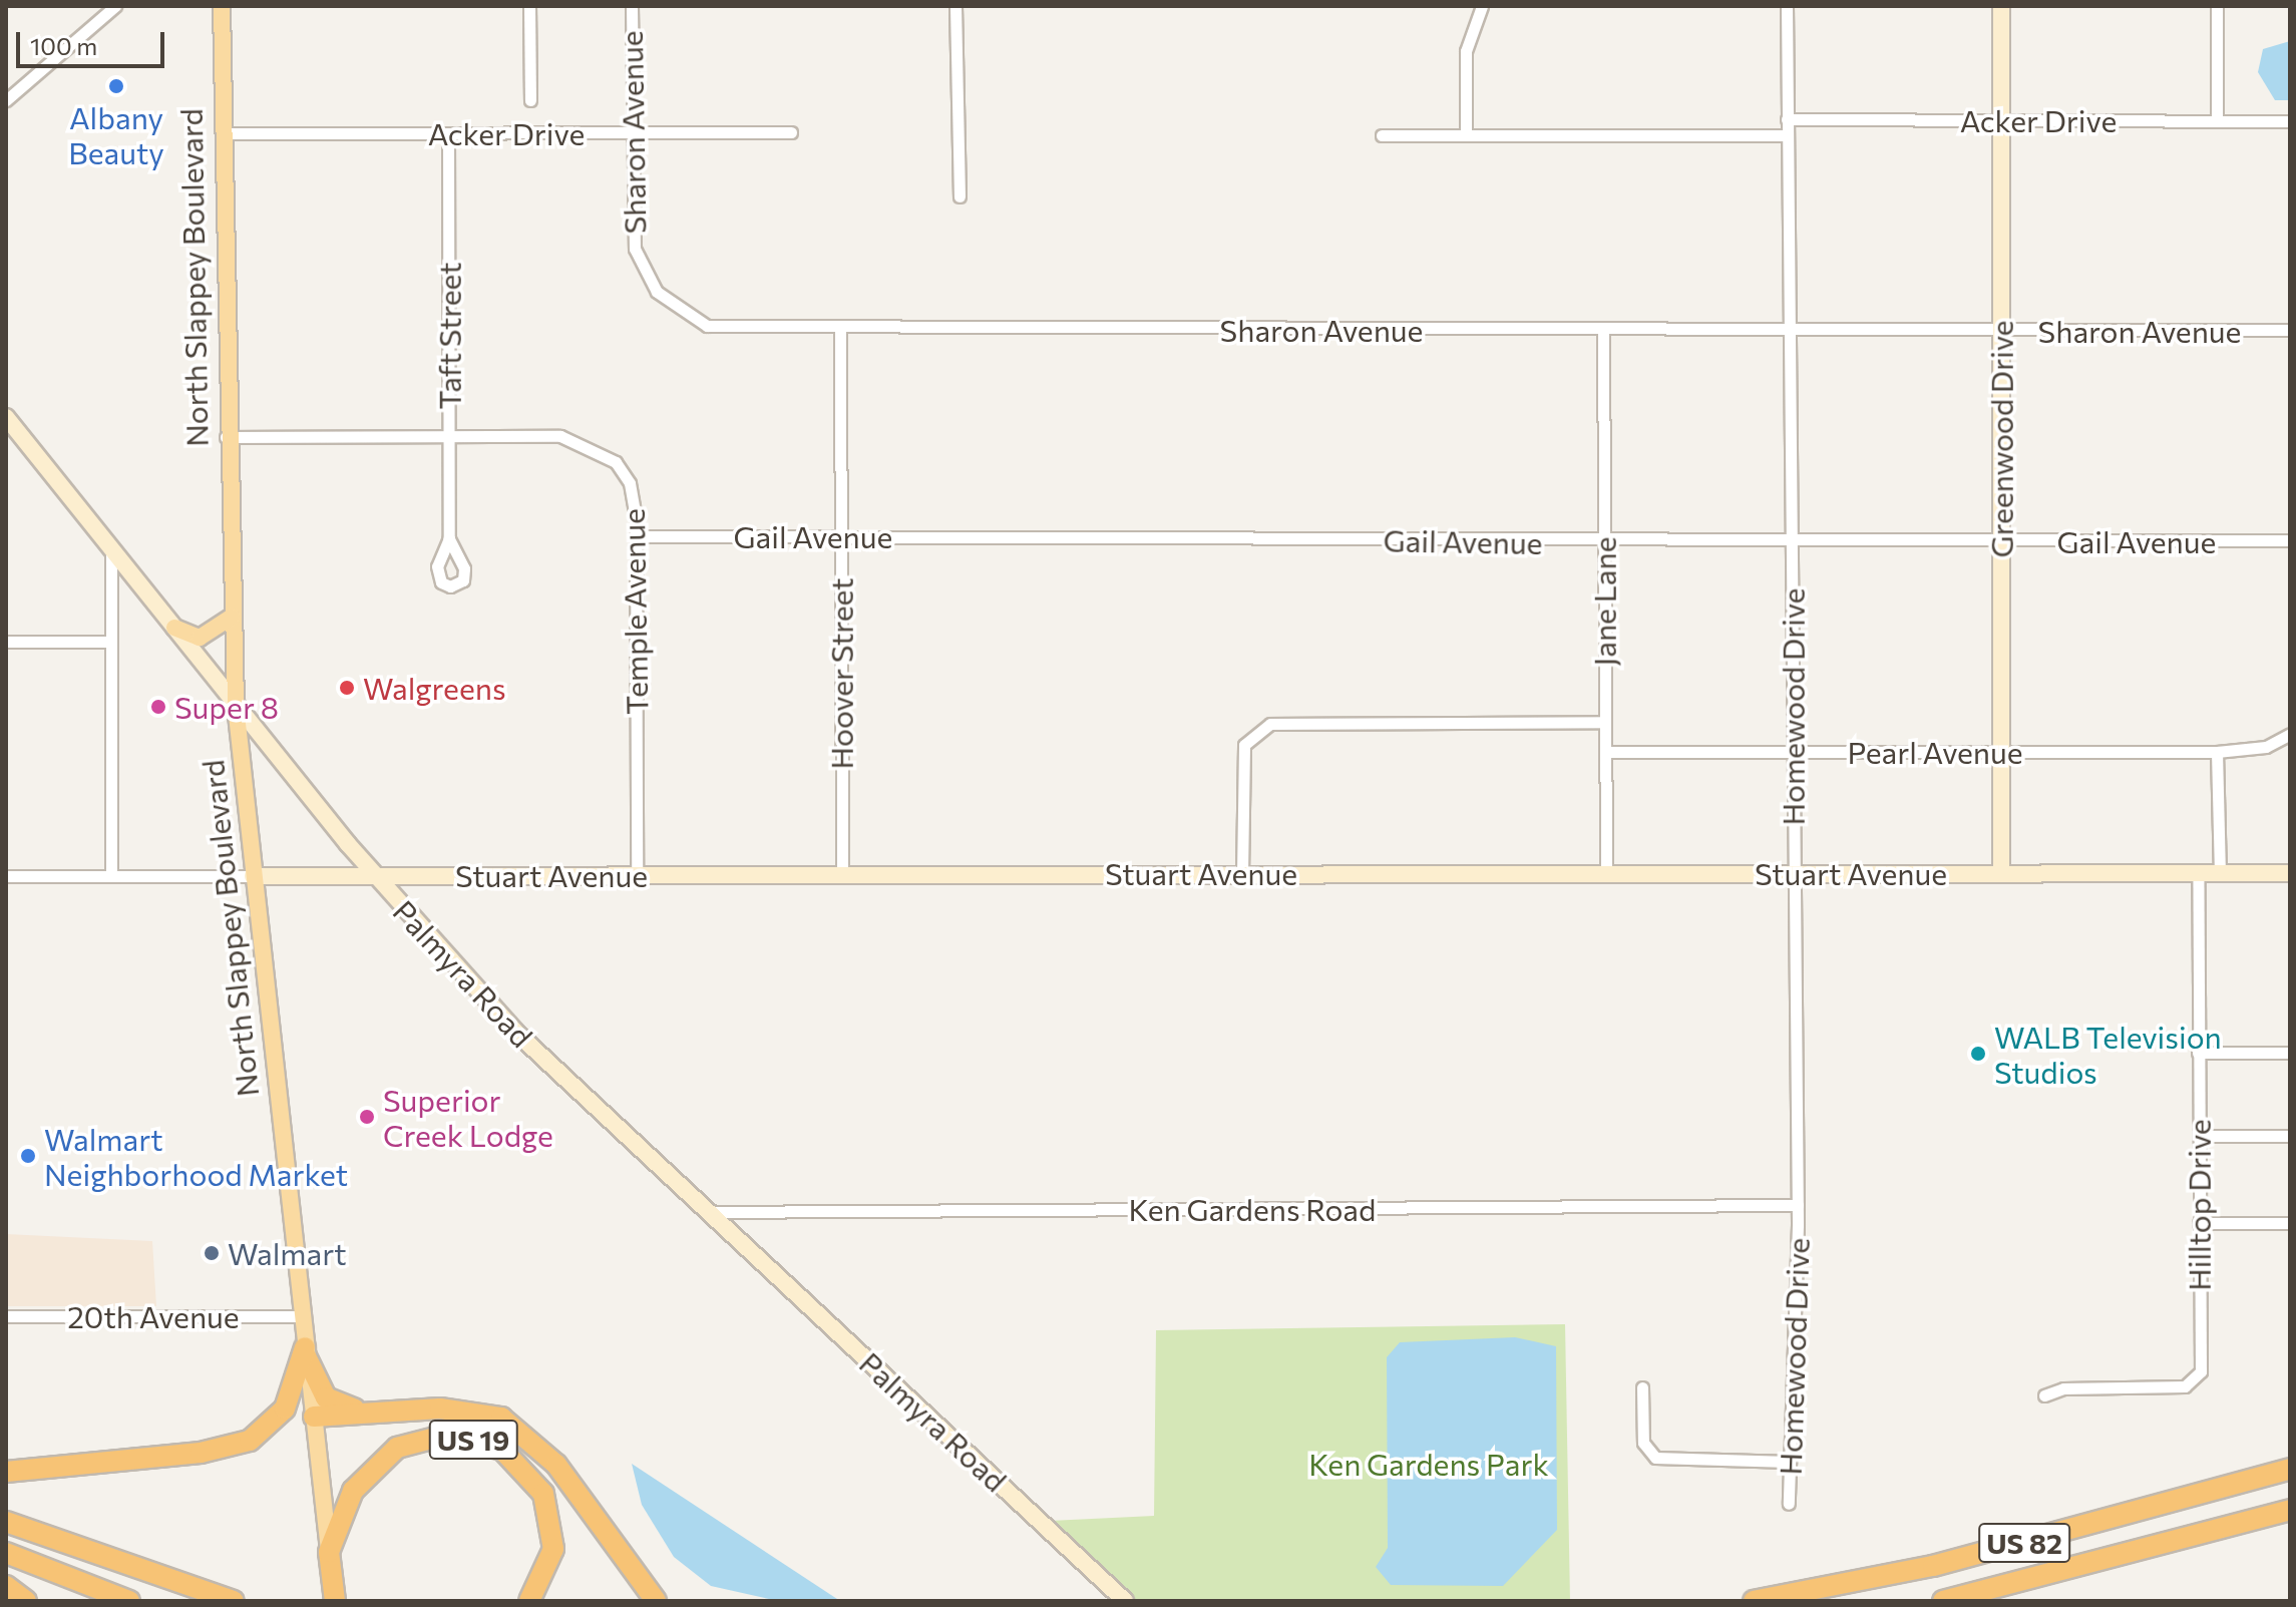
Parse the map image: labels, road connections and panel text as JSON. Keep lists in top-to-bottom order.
{
  "streets": {
    "highway": ["North Slappey Boulevard", "US 19", "US 82"],
    "street": [
      "Acker Drive",
      "Sharon Avenue",
      "Taft Street",
      "Greenwood Drive",
      "Gail Avenue",
      "Jane Lane",
      "Temple Avenue",
      "Hoover Street",
      "Homewood Drive",
      "Pearl Avenue",
      "Stuart Avenue",
      "Palmyra Road",
      "Hilltop Drive",
      "Ken Gardens Road",
      "20th Avenue"
    ]
  },
  "crossings": [
    ["Acker Drive", "Sharon Avenue"],
    ["Acker Drive", "North Slappey Boulevard"],
    ["Acker Drive", "Taft Street"],
    ["Acker Drive", "Greenwood Drive"],
    ["Acker Drive", "Homewood Drive"],
    ["Sharon Avenue", "Greenwood Drive"],
    ["Sharon Avenue", "Jane Lane"],
    ["Sharon Avenue", "Hoover Street"],
    ["Sharon Avenue", "Homewood Drive"],
    ["North Slappey Boulevard", "Temple Avenue"],
    ["North Slappey Boulevard", "Stuart Avenue"],
    ["North Slappey Boulevard", "Palmyra Road"],
    ["North Slappey Boulevard", "20th Avenue"],
    ["North Slappey Boulevard", "US 19"],
    ["Taft Street", "Temple Avenue"],
    ["Greenwood Drive", "Gail Avenue"],
    ["Greenwood Drive", "Pearl Avenue"],
    ["Greenwood Drive", "Stuart Avenue"],
    ["Gail Avenue", "Jane Lane"],
    ["Gail Avenue", "Temple Avenue"],
    ["Gail Avenue", "Hoover Street"],
    ["Gail Avenue", "Homewood Drive"],
    ["Jane Lane", "Pearl Avenue"],
    ["Jane Lane", "Stuart Avenue"],
    ["Temple Avenue", "Stuart Avenue"],
    ["Hoover Street", "Stuart Avenue"],
    ["Homewood Drive", "Pearl Avenue"],
    ["Homewood Drive", "Stuart Avenue"],
    ["Homewood Drive", "Ken Gardens Road"],
    ["Stuart Avenue", "Palmyra Road"],
    ["Stuart Avenue", "Hilltop Drive"],
    ["Palmyra Road", "Ken Gardens Road"]
  ],
  "parks": ["Ken Gardens Park"],
  "places": [
    "Albany Beauty",
    "Walgreens",
    "Super 8",
    "WALB Television Studios",
    "Superior Creek Lodge",
    "Walmart Neighborhood Market",
    "Walmart"
  ],
  "scale_bar": "100 m"
}
